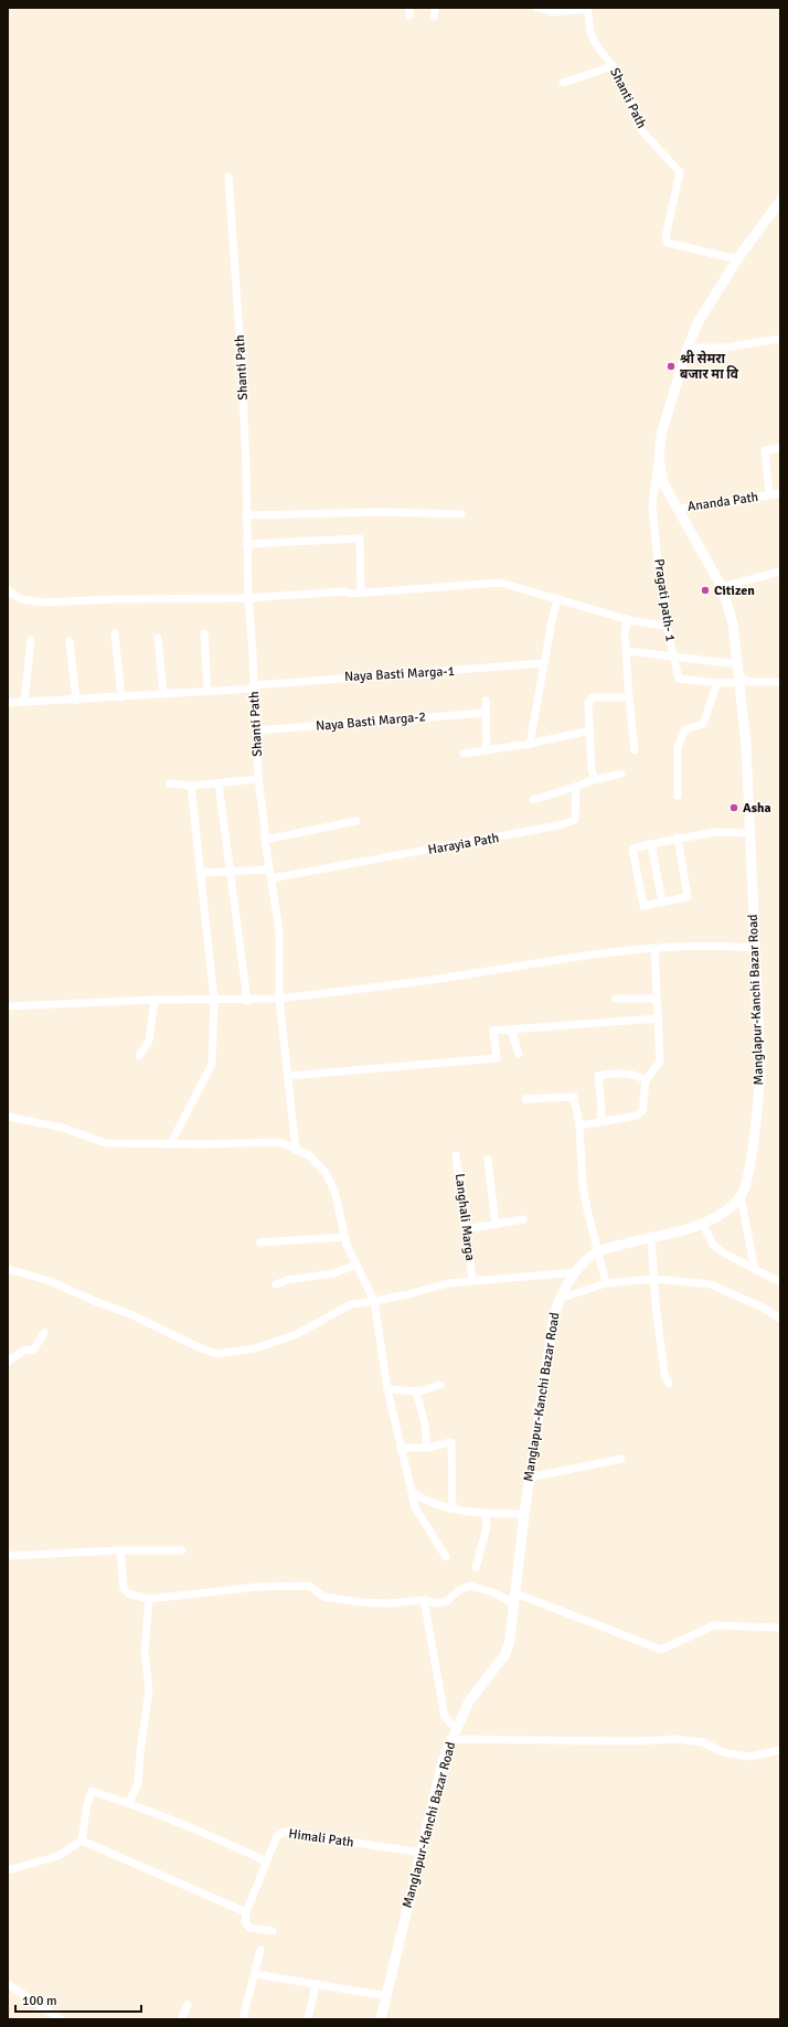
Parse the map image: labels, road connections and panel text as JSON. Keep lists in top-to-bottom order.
{
  "streets": {
    "street": [
      "Shanti Path",
      "Ananda Path",
      "Pragati path- 1",
      "Naya Basti Marga-1",
      "Naya Basti Marga-2",
      "Harayia Path",
      "Manglapur-Kanchi Bazar Road",
      "Langhali Marga",
      "Himali Path"
    ]
  },
  "crossings": [
    ["Shanti Path", "Naya Basti Marga-1"],
    ["Shanti Path", "Naya Basti Marga-2"],
    ["Shanti Path", "Harayia Path"],
    ["Shanti Path", "Manglapur-Kanchi Bazar Road"],
    ["Ananda Path", "Manglapur-Kanchi Bazar Road"],
    ["Pragati path- 1", "Manglapur-Kanchi Bazar Road"],
    ["Manglapur-Kanchi Bazar Road", "Himali Path"]
  ],
  "places": ["श्री सेमरा बजार मा वि", "Citizen", "Asha"],
  "scale_bar": "100 m"
}
